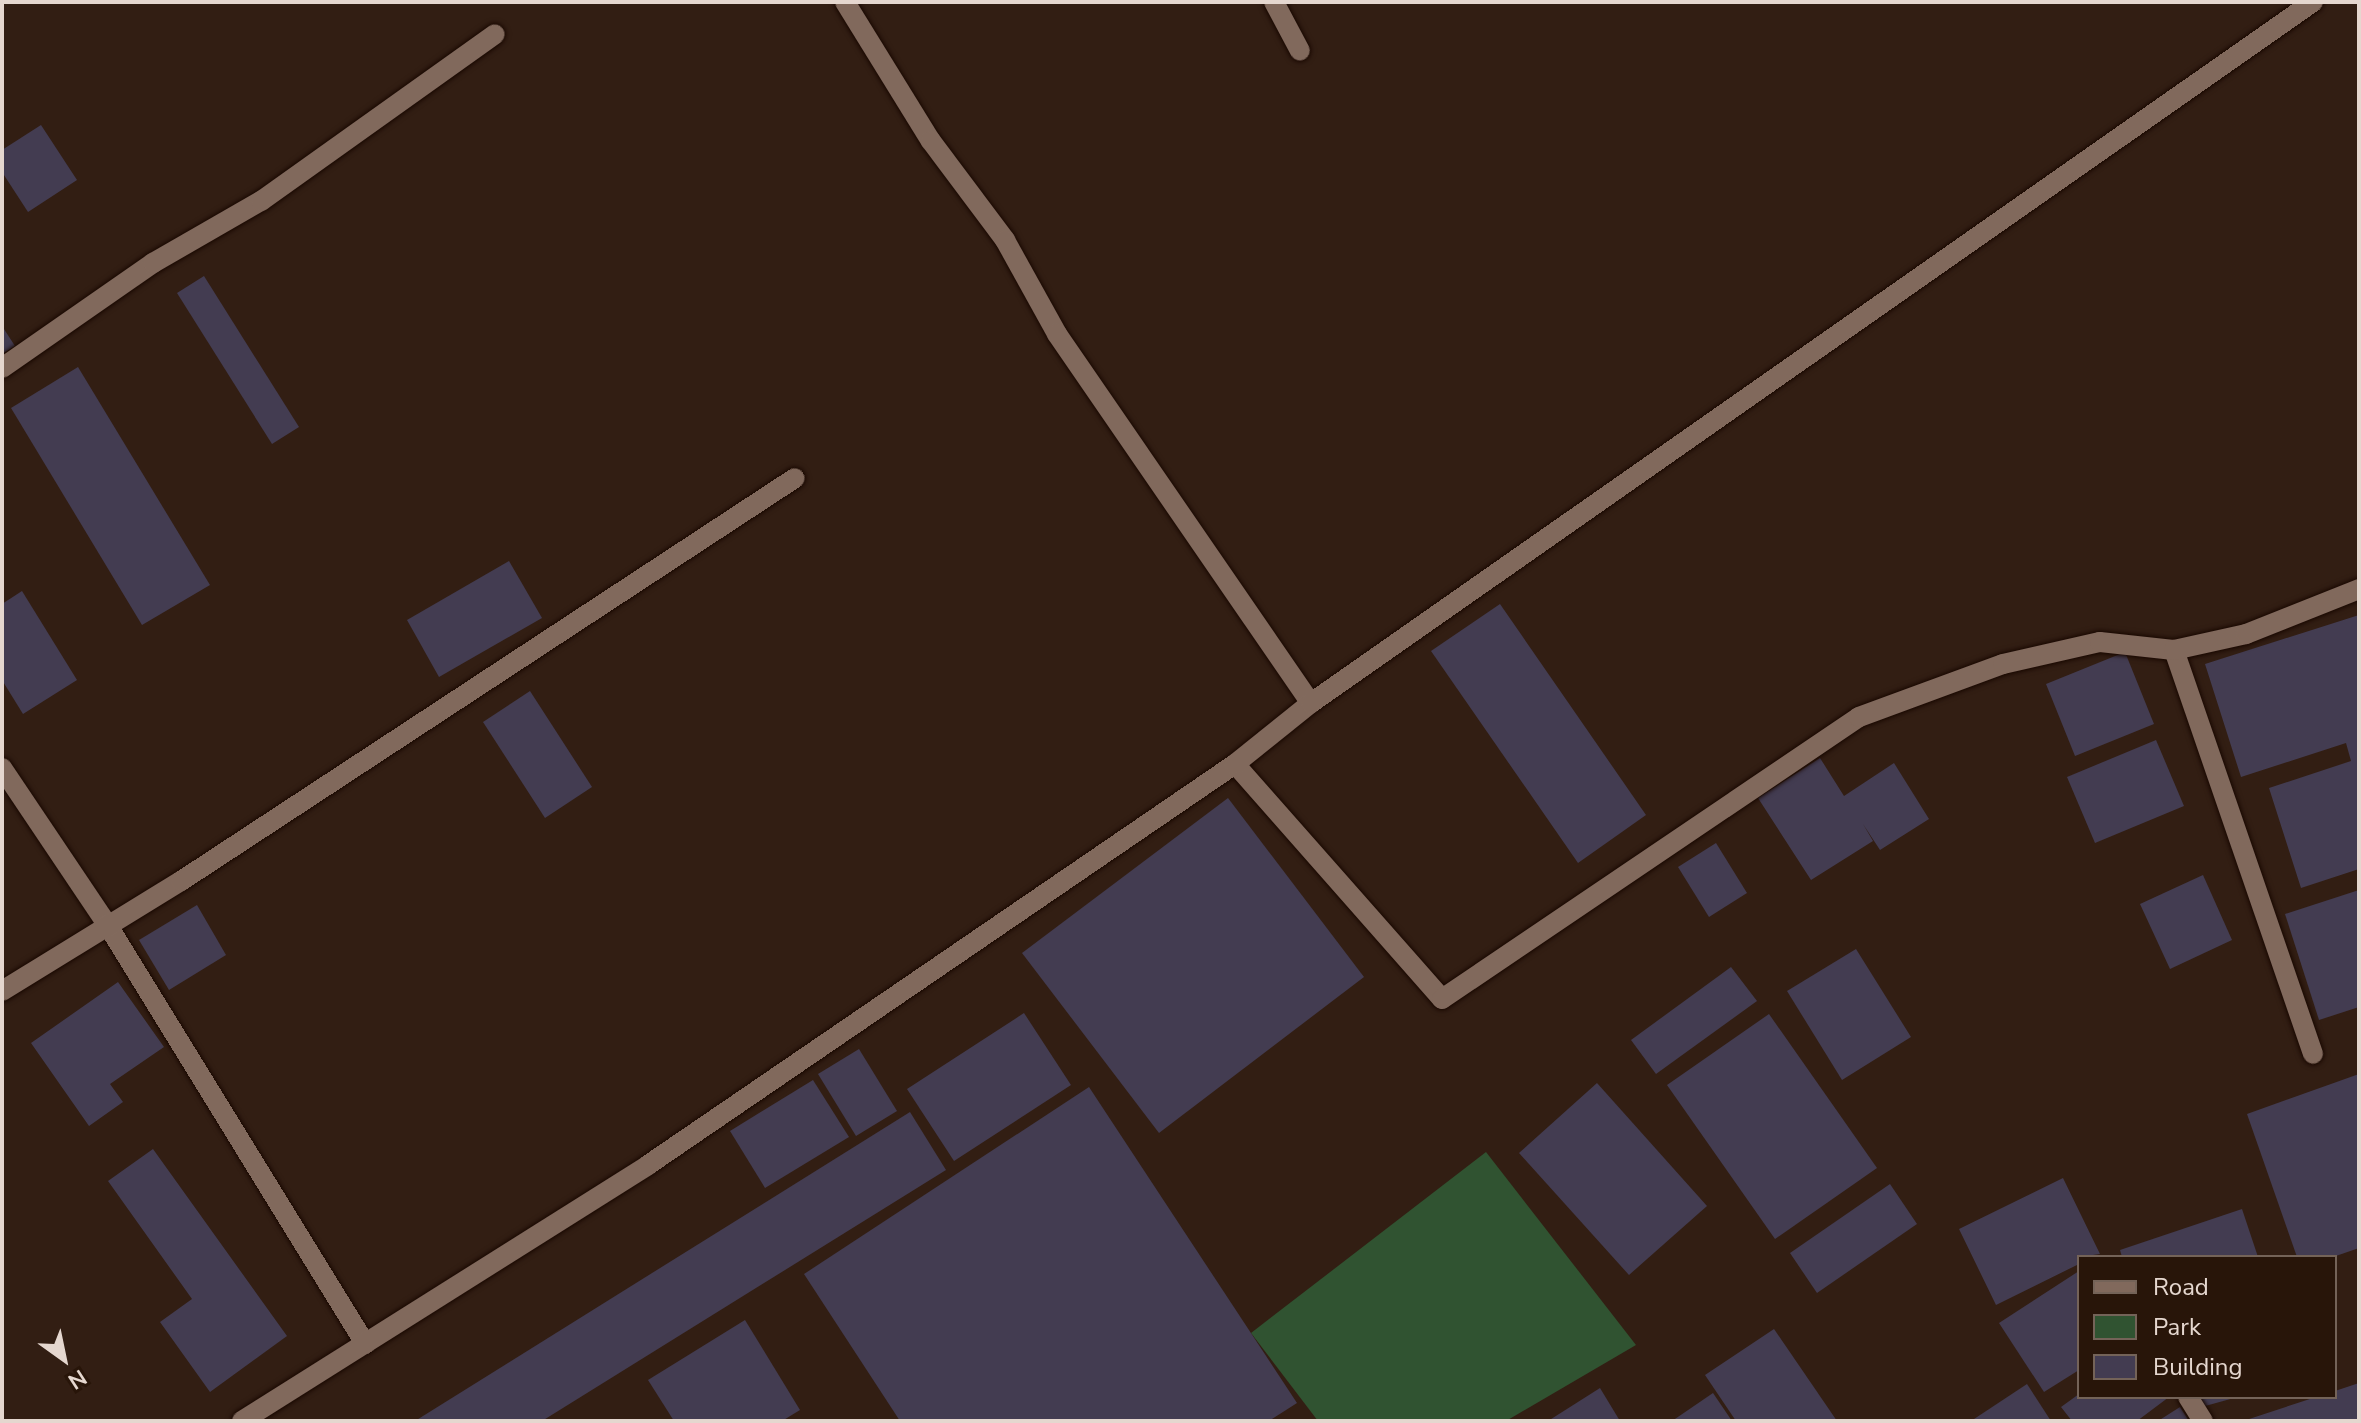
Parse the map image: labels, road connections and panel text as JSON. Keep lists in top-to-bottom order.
{
  "legend": ["Road", "Park", "Building"],
  "north": "bottom right"
}
